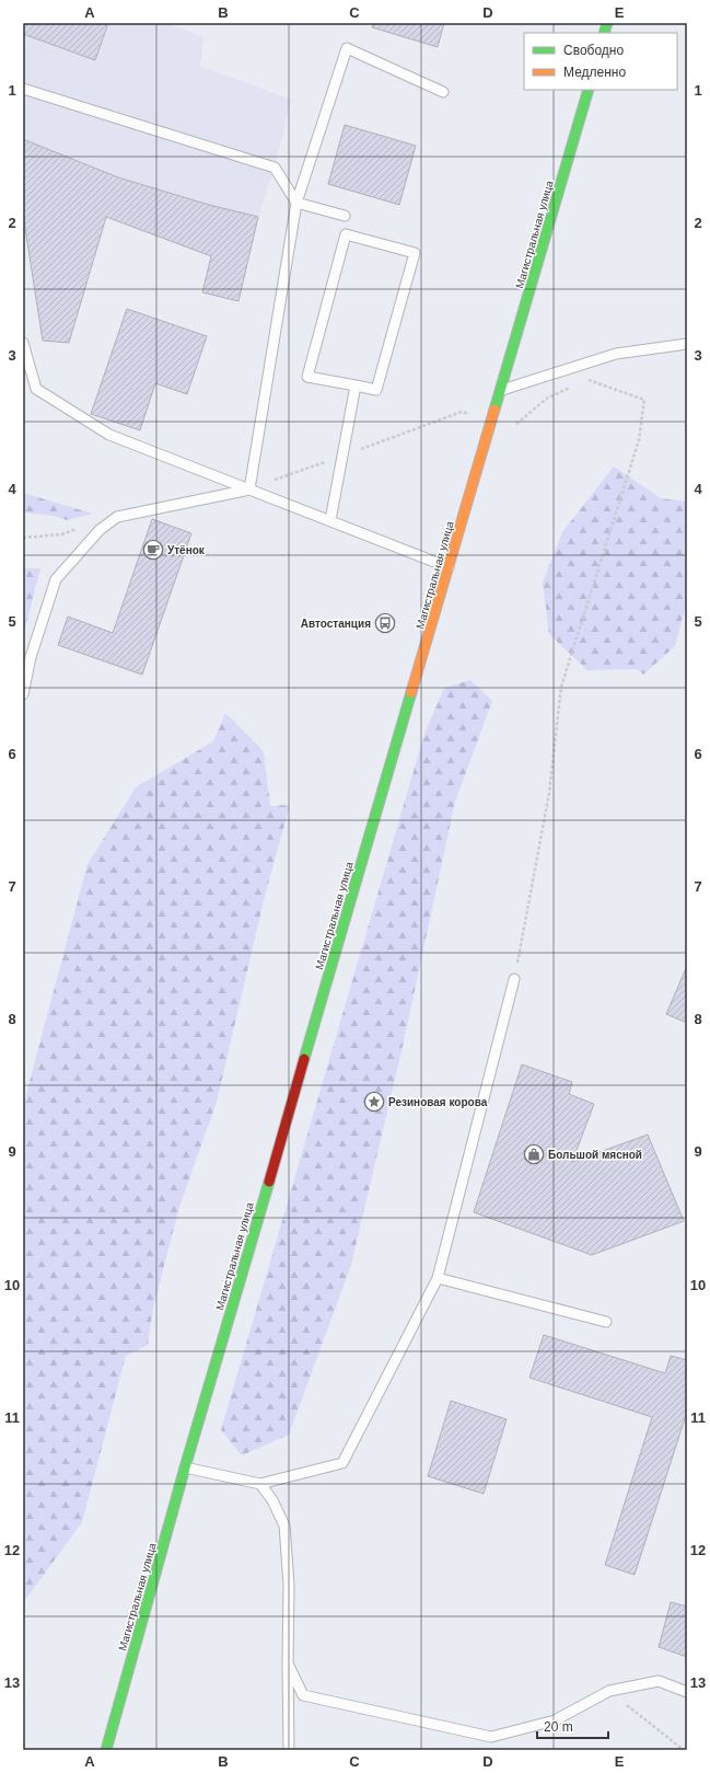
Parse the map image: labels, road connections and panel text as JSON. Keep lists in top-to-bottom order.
{
  "streets": {
    "main road": ["Магистральная улица"]
  },
  "places": {
    "cafe": ["Утёнок"],
    "bus stop": ["Автостанция"],
    "place": ["Резиновая корова"],
    "shop": ["Большой мясной"]
  },
  "legend": ["Свободно", "Медленно"],
  "scale_bar": "20 m",
  "grid": {
    "columns": [
      "A",
      "B",
      "C",
      "D",
      "E"
    ],
    "rows": [
      "1",
      "2",
      "3",
      "4",
      "5",
      "6",
      "7",
      "8",
      "9",
      "10",
      "11",
      "12",
      "13"
    ]
  }
}
